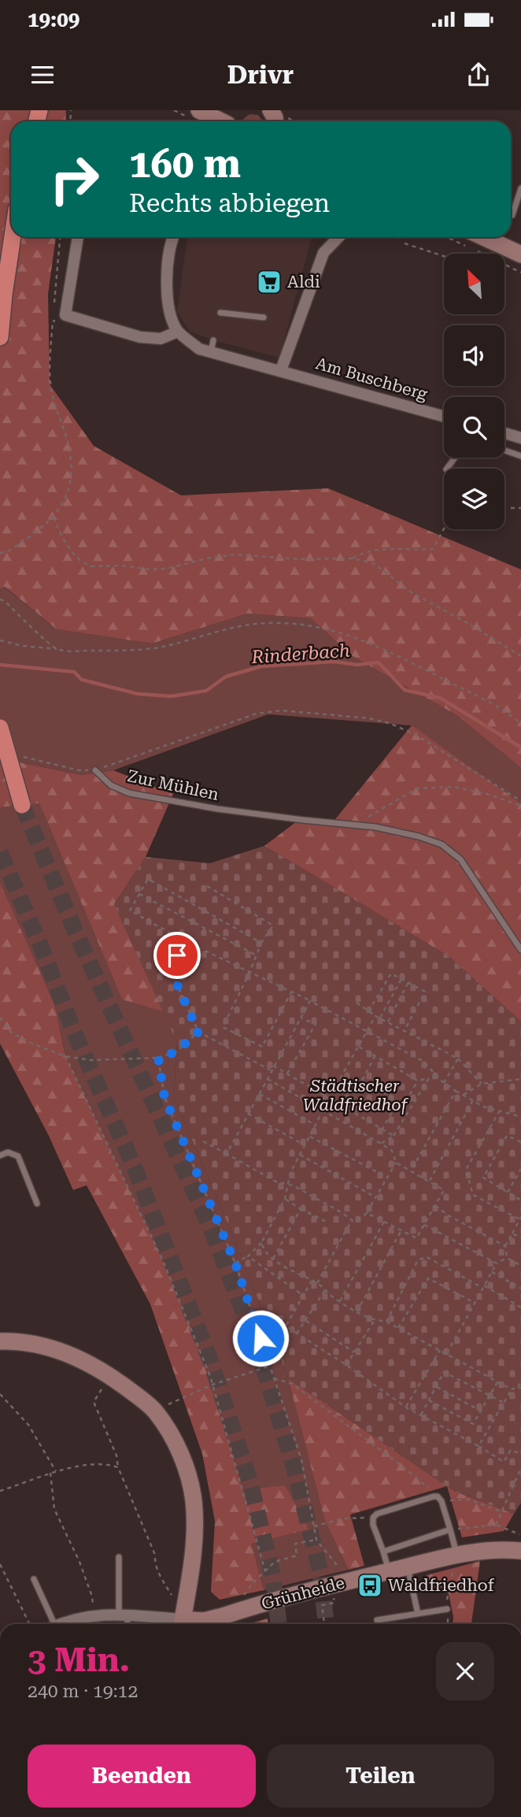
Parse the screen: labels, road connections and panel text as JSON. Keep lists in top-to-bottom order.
{
  "streets": {
    "street": ["Am Buschberg", "Grünheide"],
    "lane": ["Zur Mühlen"]
  },
  "water": ["Rinderbach"],
  "parks": ["Städtischer Waldfriedhof"],
  "places": {
    "supermarket": ["Aldi"],
    "bus stop": ["Waldfriedhof"]
  },
  "north": "top left",
  "page": {
    "status": "19:09",
    "header": "Drivr",
    "turn": ["160 m", "Rechts abbiegen"],
    "heading": ["3 Min.", "240 m · 19:12"],
    "buttons": ["Beenden", "Teilen"]
  }
}
